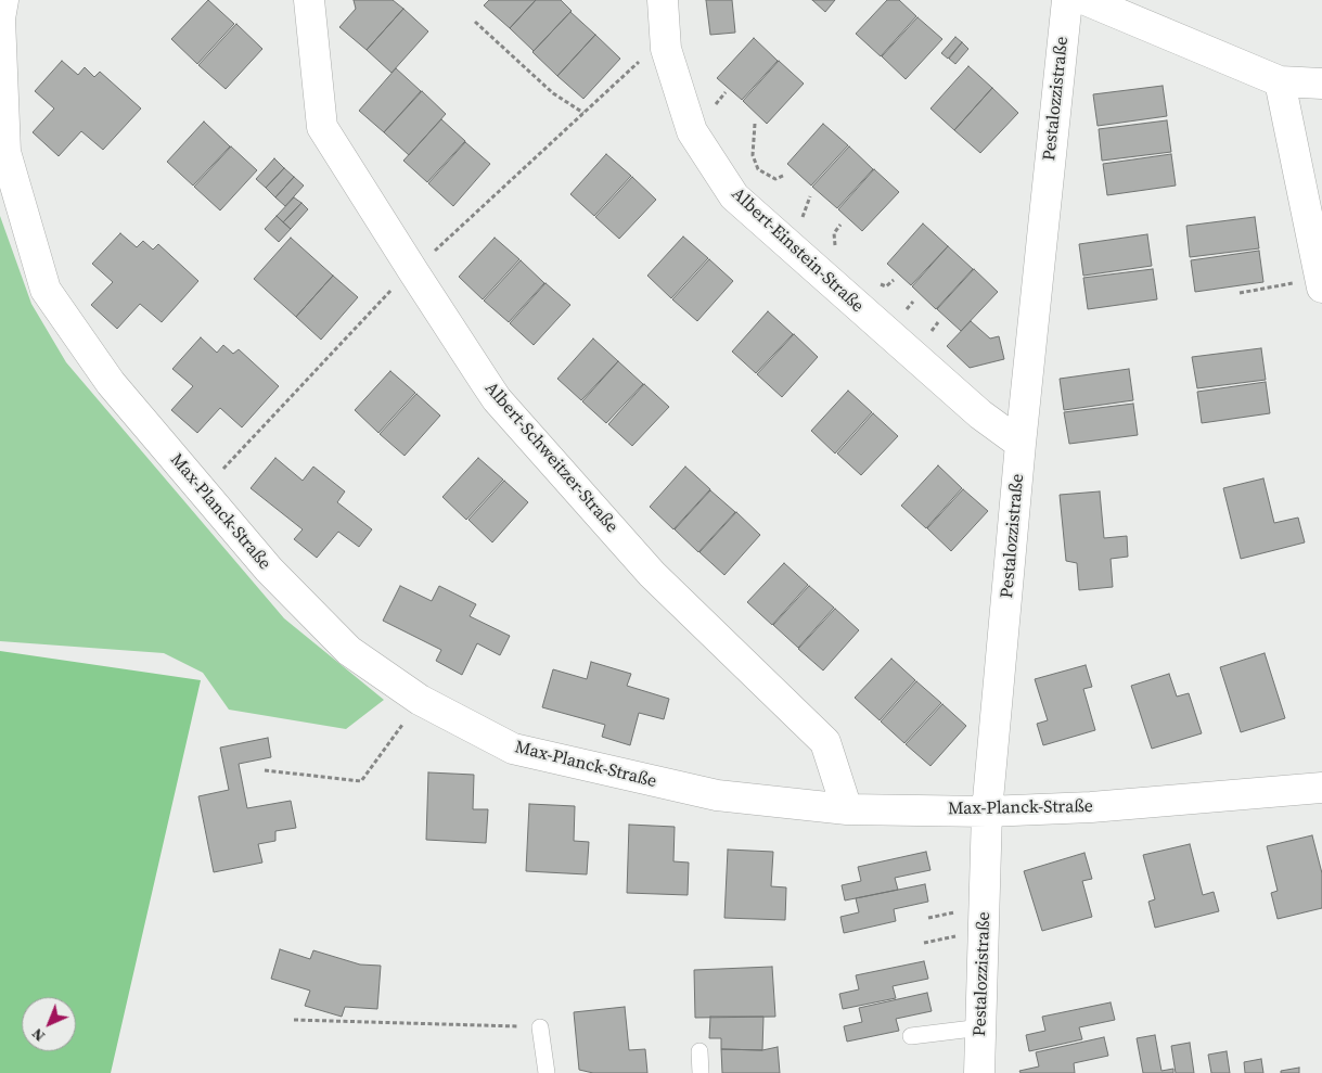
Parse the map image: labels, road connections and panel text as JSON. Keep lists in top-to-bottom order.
{
  "streets": {
    "street": [
      "Pestalozzistraße",
      "Albert-Einstein-Straße",
      "Albert-Schweitzer-Straße",
      "Max-Planck-Straße"
    ]
  },
  "crossings": [
    ["Pestalozzistraße", "Albert-Einstein-Straße"],
    ["Pestalozzistraße", "Max-Planck-Straße"],
    ["Albert-Schweitzer-Straße", "Max-Planck-Straße"]
  ],
  "north": "bottom left"
}
